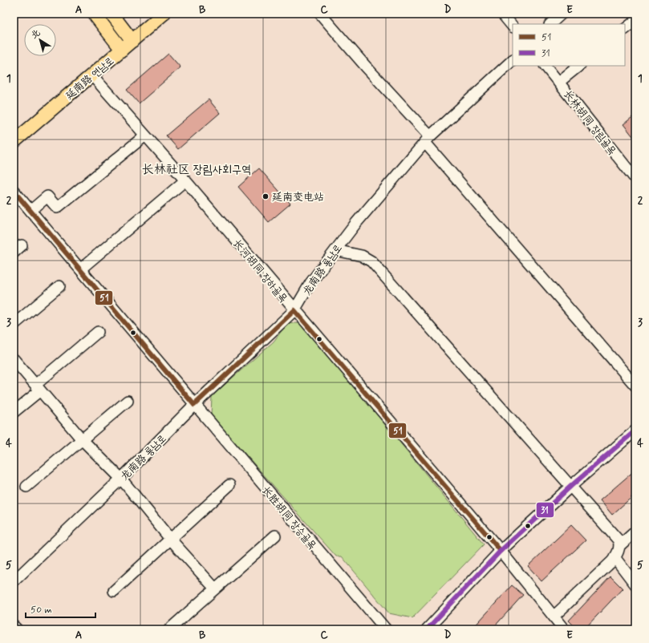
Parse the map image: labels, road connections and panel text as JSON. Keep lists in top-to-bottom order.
{
  "streets": {
    "main road": ["延南路 연남로"],
    "street": [
      "长林胡同 장림골목",
      "龙南路 룡남로",
      "长河胡同 장하골목",
      "长胜胡同 장승골목"
    ]
  },
  "crossings": [
    ["延南路 연남로", "长河胡同 장하골목"],
    ["龙南路 룡남로", "长河胡同 장하골목"],
    ["龙南路 룡남로", "长胜胡同 장승골목"]
  ],
  "districts": ["长林社区 장림사회구역"],
  "places": ["延南变电站"],
  "lines": ["transit line 51", "transit line 31"],
  "legend": ["51", "31"],
  "scale_bar": "50 m",
  "north": "top left",
  "grid": {
    "columns": [
      "A",
      "B",
      "C",
      "D",
      "E"
    ],
    "rows": [
      "1",
      "2",
      "3",
      "4",
      "5"
    ]
  }
}
